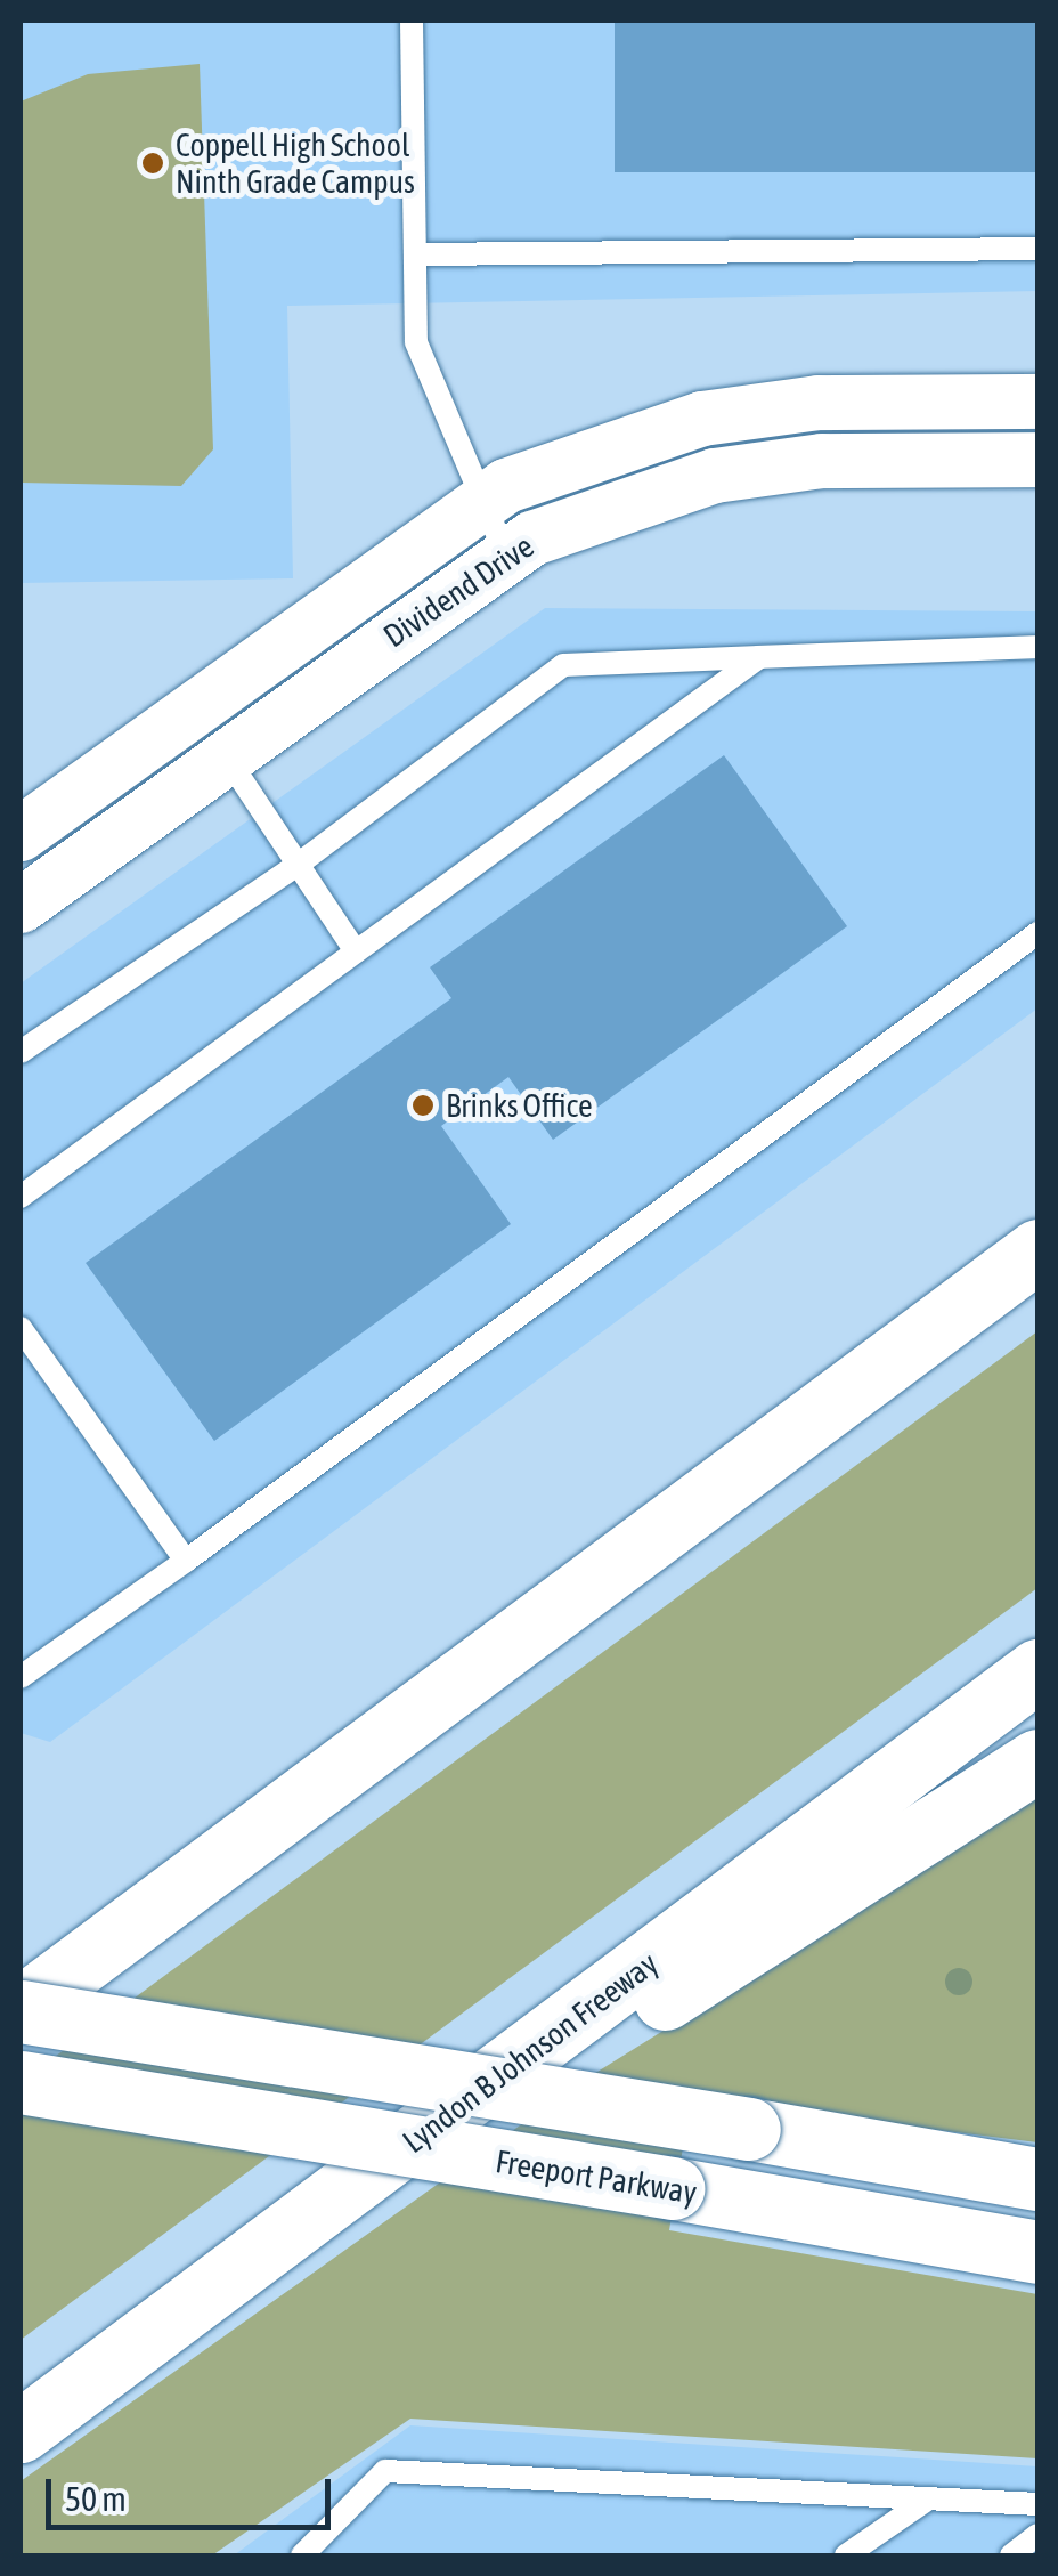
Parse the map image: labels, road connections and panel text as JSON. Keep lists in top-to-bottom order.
{
  "streets": {
    "main road": ["Lyndon B Johnson Freeway", "Freeport Parkway"],
    "street": ["Dividend Drive"]
  },
  "places": ["Coppell High School Ninth Grade Campus", "Brinks Office"],
  "scale_bar": "50 m"
}
